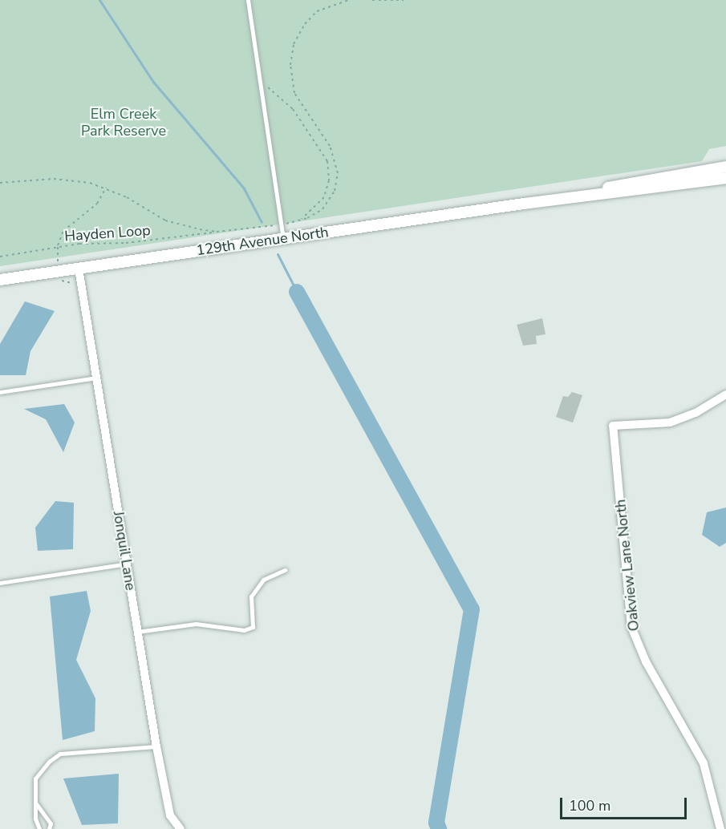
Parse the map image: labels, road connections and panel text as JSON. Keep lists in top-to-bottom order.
{
  "streets": {
    "main road": ["129th Avenue North"],
    "street": ["Jonquil Lane", "Oakview Lane North"],
    "path": ["Hayden Loop"]
  },
  "crossings": [
    ["129th Avenue North", "Jonquil Lane"]
  ],
  "parks": ["Elm Creek Park Reserve"],
  "scale_bar": "100 m"
}
